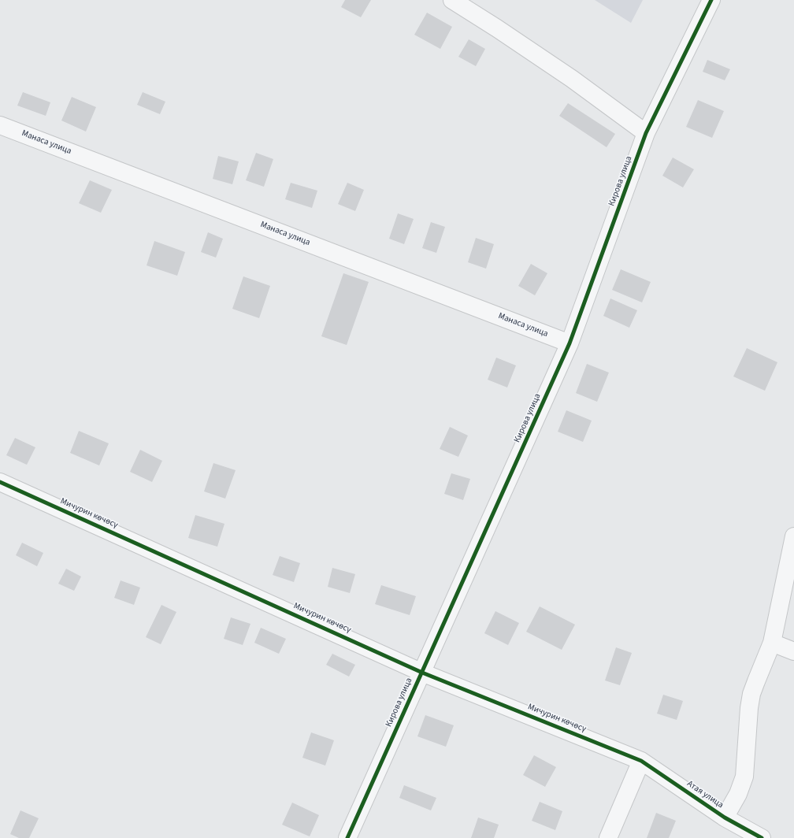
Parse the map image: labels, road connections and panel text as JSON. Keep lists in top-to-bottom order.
{
  "streets": {
    "street": [
      "Манаса улица",
      "Кирова улица",
      "Мичурин көчөсү",
      "Атая улица"
    ]
  },
  "crossings": [
    ["Манаса улица", "Кирова улица"],
    ["Кирова улица", "Мичурин көчөсү"],
    ["Мичурин көчөсү", "Атая улица"]
  ]
}
